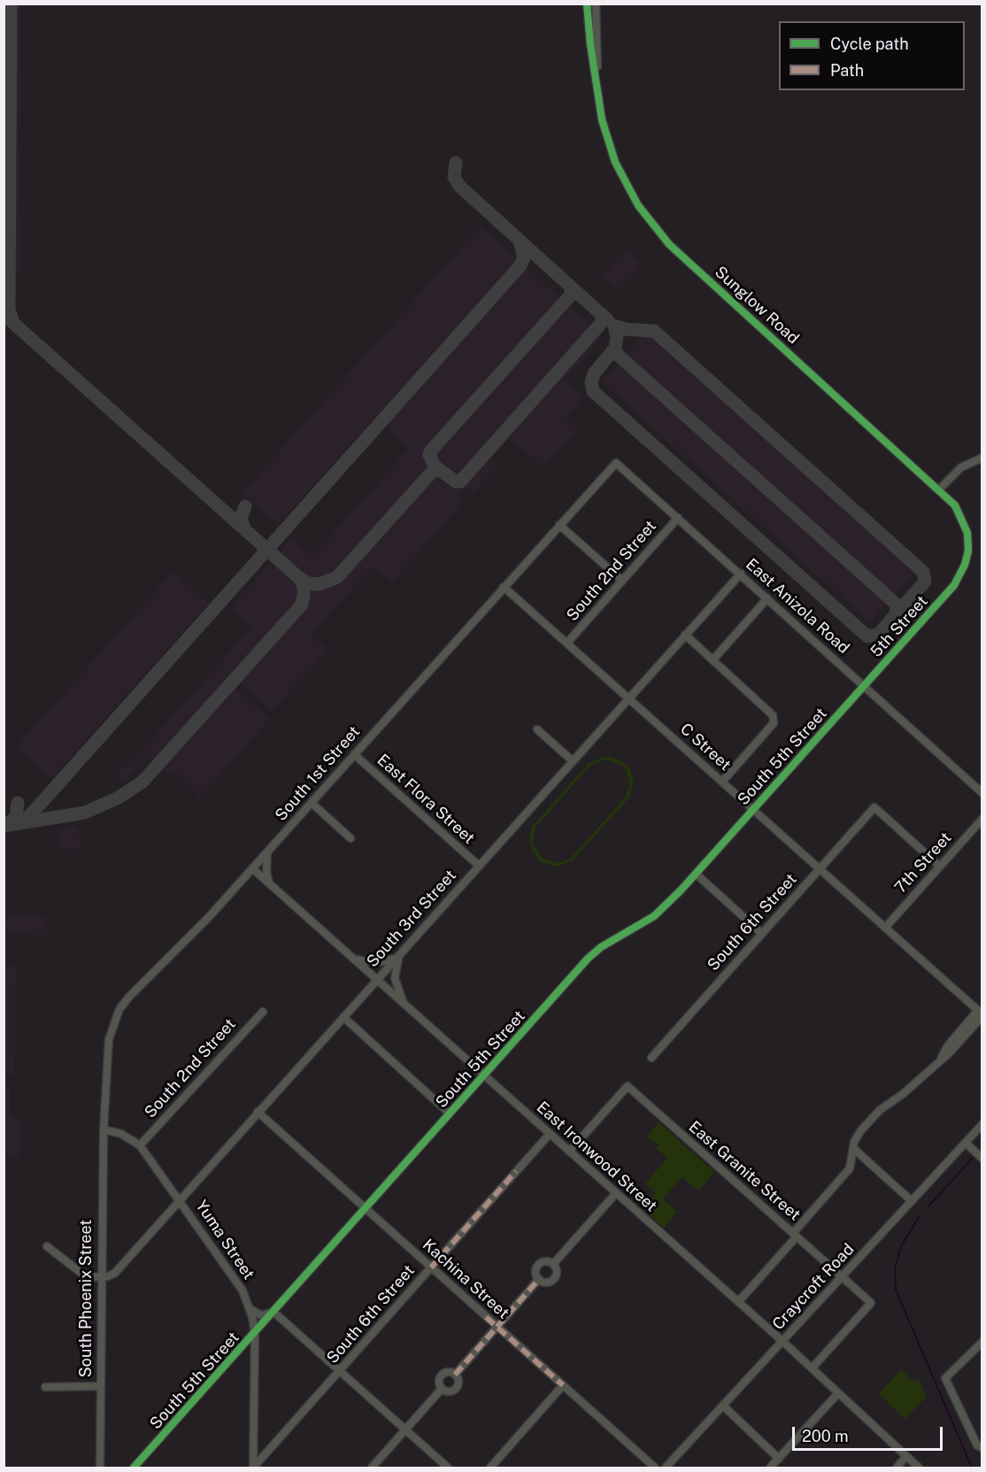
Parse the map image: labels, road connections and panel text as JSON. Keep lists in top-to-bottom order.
{
  "streets": {
    "street": [
      "Sunglow Road",
      "South 2nd Street",
      "East Anizola Road",
      "5th Street",
      "C Street",
      "South 5th Street",
      "South 1st Street",
      "East Flora Street",
      "7th Street",
      "South 3rd Street",
      "South 6th Street",
      "East Ironwood Street",
      "East Granite Street",
      "Yuma Street",
      "Kachina Street",
      "Craycroft Road",
      "South Phoenix Street"
    ]
  },
  "crossings": [
    ["Sunglow Road", "5th Street"],
    ["South 2nd Street", "East Anizola Road"],
    ["South 2nd Street", "C Street"],
    ["South 2nd Street", "Yuma Street"],
    ["East Anizola Road", "5th Street"],
    ["East Anizola Road", "South 5th Street"],
    ["East Anizola Road", "South 1st Street"],
    ["East Anizola Road", "South 3rd Street"],
    ["5th Street", "South 5th Street"],
    ["C Street", "South 5th Street"],
    ["C Street", "South 1st Street"],
    ["C Street", "7th Street"],
    ["C Street", "South 3rd Street"],
    ["C Street", "South 6th Street"],
    ["South 5th Street", "East Ironwood Street"],
    ["South 5th Street", "Yuma Street"],
    ["South 5th Street", "Kachina Street"],
    ["South 1st Street", "East Flora Street"],
    ["South 1st Street", "East Ironwood Street"],
    ["South 1st Street", "Yuma Street"],
    ["South 1st Street", "South Phoenix Street"],
    ["East Flora Street", "South 3rd Street"],
    ["7th Street", "South 6th Street"],
    ["South 3rd Street", "East Ironwood Street"],
    ["South 3rd Street", "Yuma Street"],
    ["South 3rd Street", "Kachina Street"],
    ["South 3rd Street", "South Phoenix Street"],
    ["South 6th Street", "East Ironwood Street"],
    ["South 6th Street", "Yuma Street"],
    ["South 6th Street", "Kachina Street"],
    ["East Ironwood Street", "East Granite Street"],
    ["East Ironwood Street", "Craycroft Road"],
    ["East Granite Street", "Craycroft Road"],
    ["Yuma Street", "South Phoenix Street"]
  ],
  "legend": ["Cycle path", "Path"],
  "scale_bar": "200 m"
}
